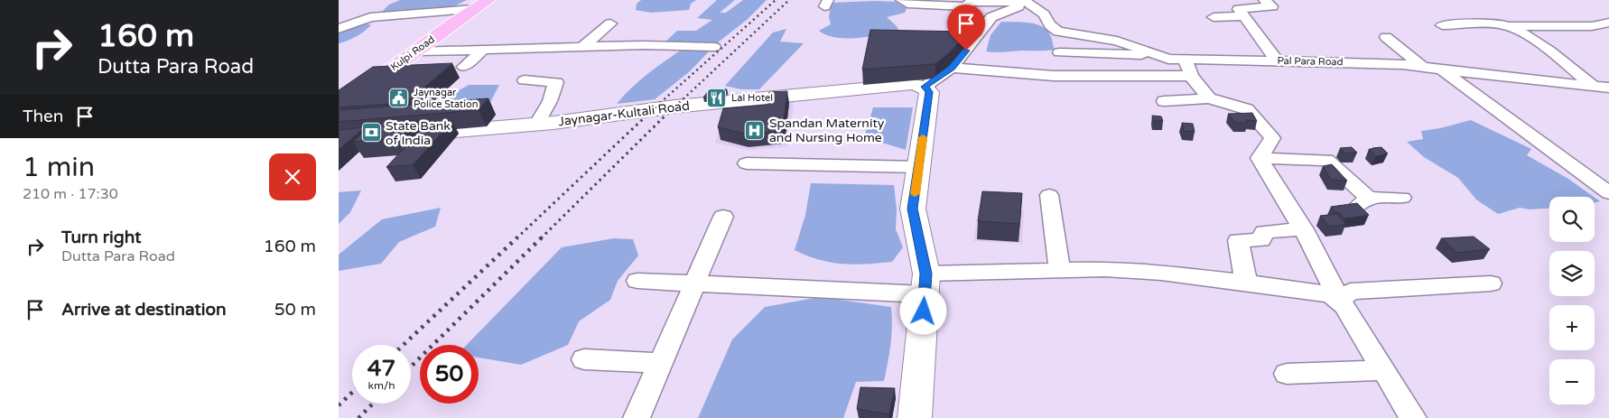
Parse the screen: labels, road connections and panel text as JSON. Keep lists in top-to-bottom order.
{
  "streets": {
    "main road": ["Kulpi Road", "Jaynagar-Kultali Road"],
    "street": ["Pal Para Road"]
  },
  "places": {
    "public building": ["Jaynagar Police Station"],
    "restaurant": ["Lal Hotel"],
    "hospital": ["Spandan Maternity and Nursing Home"],
    "bank": ["State Bank of India"]
  },
  "page": {
    "turn": ["160 m", "Dutta Para Road"],
    "then": "Then",
    "heading": ["1 min", "210 m · 17:30"],
    "map_buttons": ["+", "−"],
    "list": [
      {
        "name": "Turn right",
        "note": "Dutta Para Road",
        "value": "160 m"
      },
      {
        "name": "Arrive at destination",
        "value": "50 m"
      }
    ],
    "speed": "47 km/h",
    "limit": "50"
  }
}
